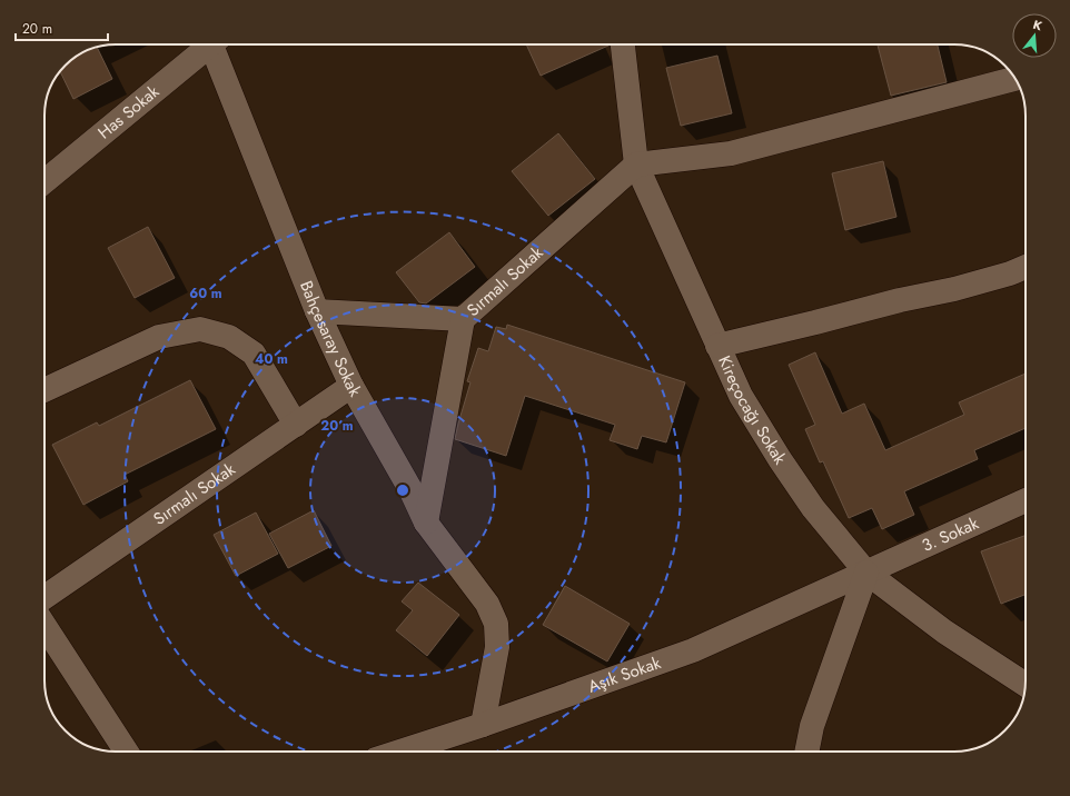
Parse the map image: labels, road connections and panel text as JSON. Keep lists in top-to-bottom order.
{
  "streets": {
    "street": [
      "Has Sokak",
      "Sırmalı Sokak",
      "Bahçesaray Sokak",
      "Kireçocağı Sokak",
      "3. Sokak",
      "Aşık Sokak"
    ]
  },
  "crossings": [
    ["Sırmalı Sokak", "Bahçesaray Sokak"],
    ["Sırmalı Sokak", "Kireçocağı Sokak"],
    ["Bahçesaray Sokak", "Aşık Sokak"],
    ["Kireçocağı Sokak", "3. Sokak"],
    ["Kireçocağı Sokak", "Aşık Sokak"],
    ["3. Sokak", "Aşık Sokak"]
  ],
  "scale_bar": "20 m",
  "north": "top",
  "rings": ["60 m", "40 m", "20 m"]
}
